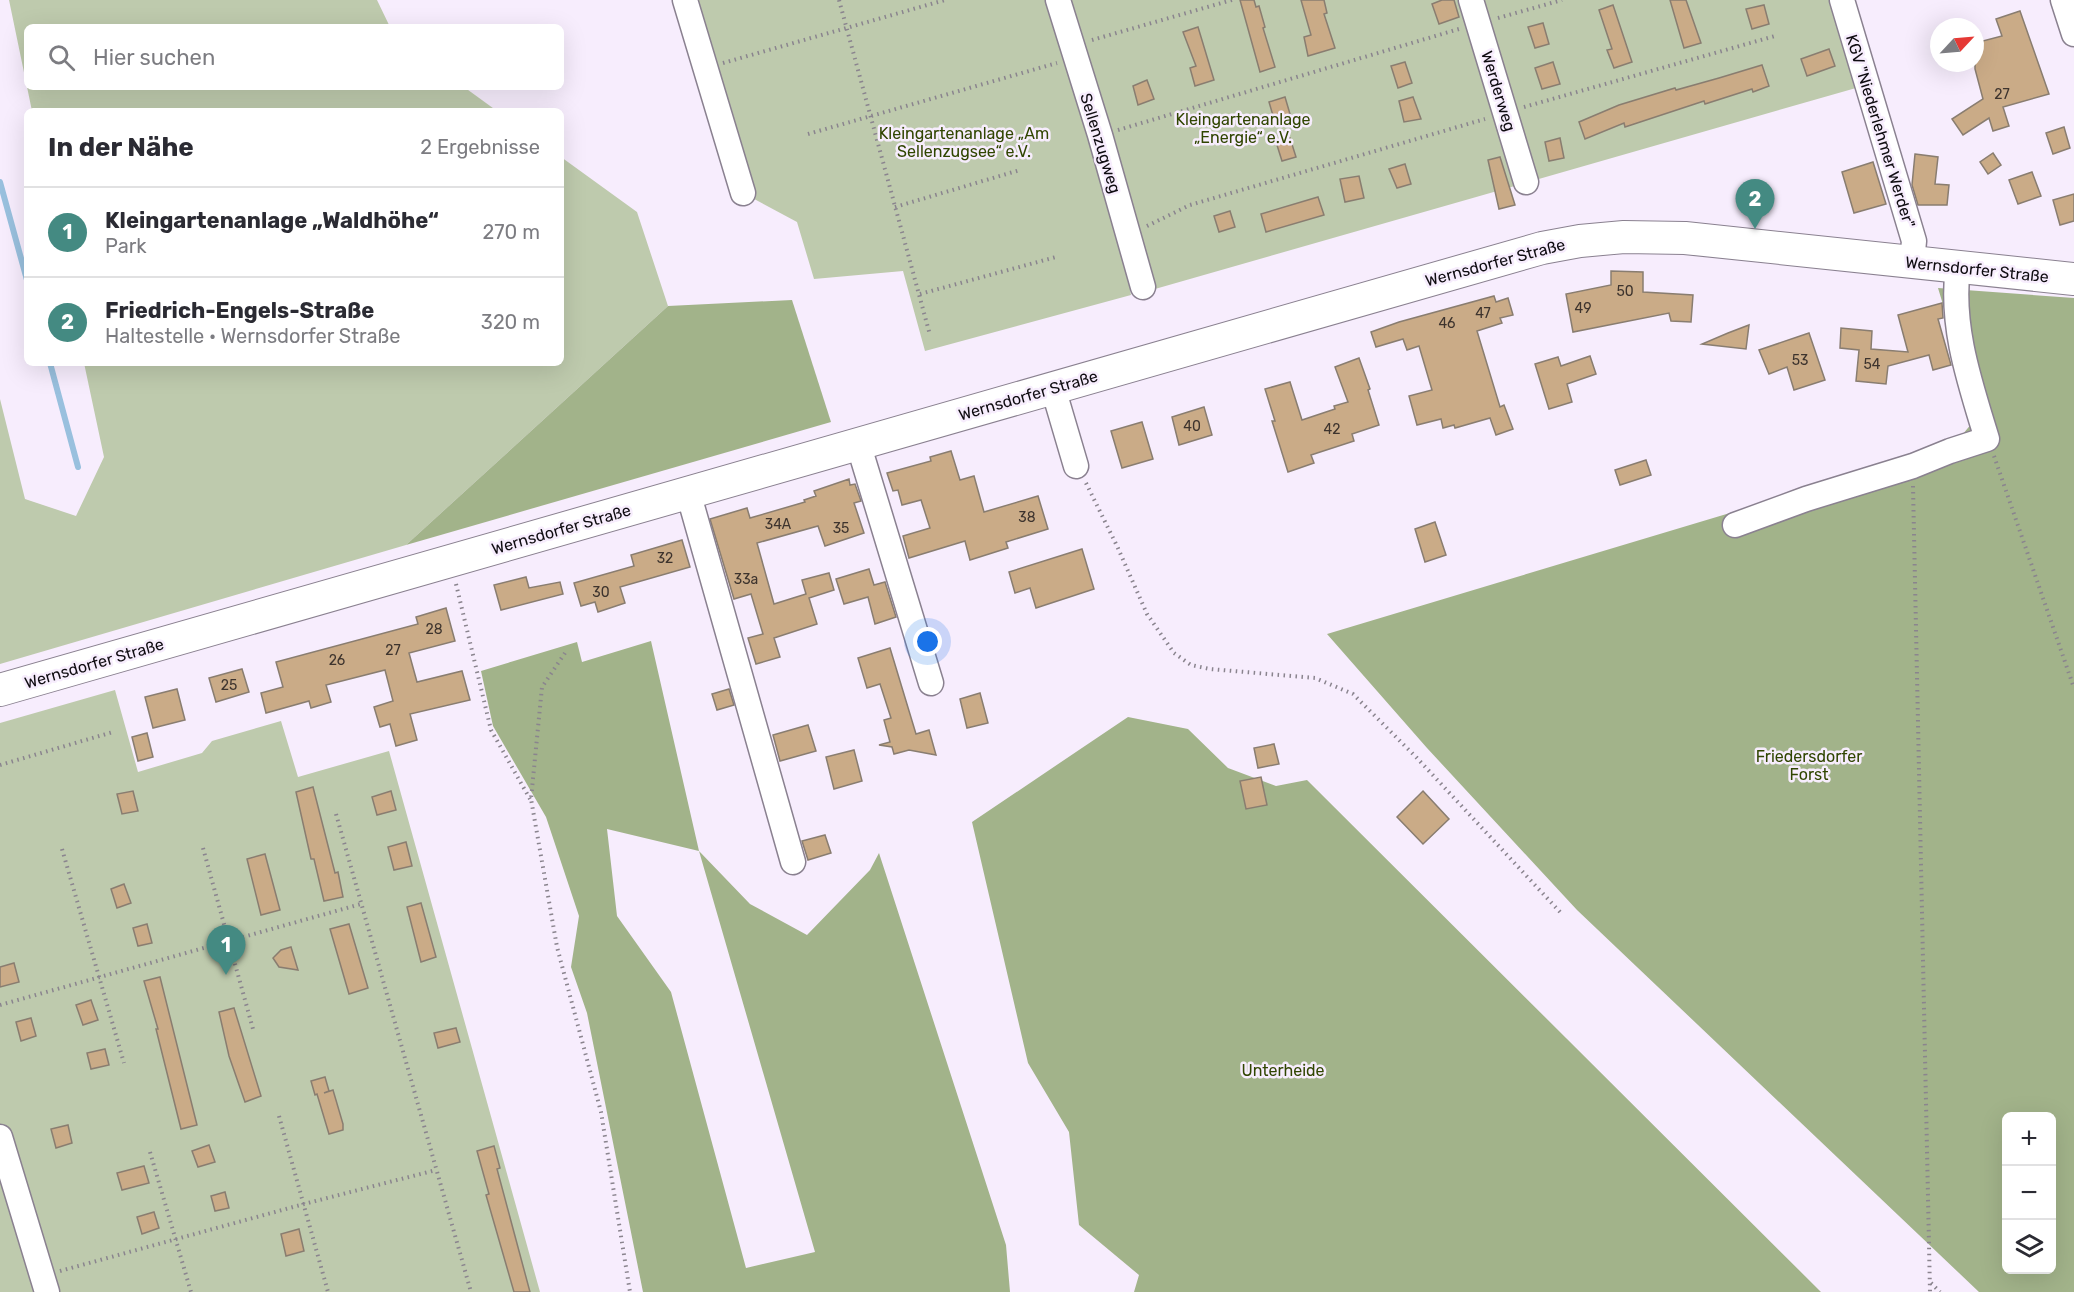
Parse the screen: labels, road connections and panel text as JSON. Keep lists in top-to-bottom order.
{
  "streets": {
    "main road": ["Wernsdorfer Straße"],
    "street": ["Werderweg", "KGV \"Niederlehmer Werder\"", "Sellenzugweg"]
  },
  "crossings": [
    ["KGV \"Niederlehmer Werder\"", "Wernsdorfer Straße"]
  ],
  "parks": [
    "Kleingartenanlage „Energie“ e.V.",
    "Kleingartenanlage „Am Sellenzugsee“ e.V.",
    "Friedersdorfer Forst",
    "Unterheide"
  ],
  "house_numbers": [
    "27",
    "50",
    "49",
    "47",
    "46",
    "53",
    "54",
    "40",
    "42",
    "38",
    "34A",
    "35",
    "32",
    "33a",
    "30",
    "28",
    "27",
    "26",
    "25"
  ],
  "north": "top right",
  "page": {
    "search": "Hier suchen",
    "heading": ["In der Nähe", "2 Ergebnisse"],
    "pins": ["2", "1"],
    "list": [
      {
        "mark": "1",
        "name": "Kleingartenanlage „Waldhöhe“",
        "note": "Park",
        "value": "270 m"
      },
      {
        "mark": "2",
        "name": "Friedrich-Engels-Straße",
        "note": "Haltestelle · Wernsdorfer Straße",
        "value": "320 m"
      }
    ],
    "map_buttons": ["+", "−"]
  }
}
